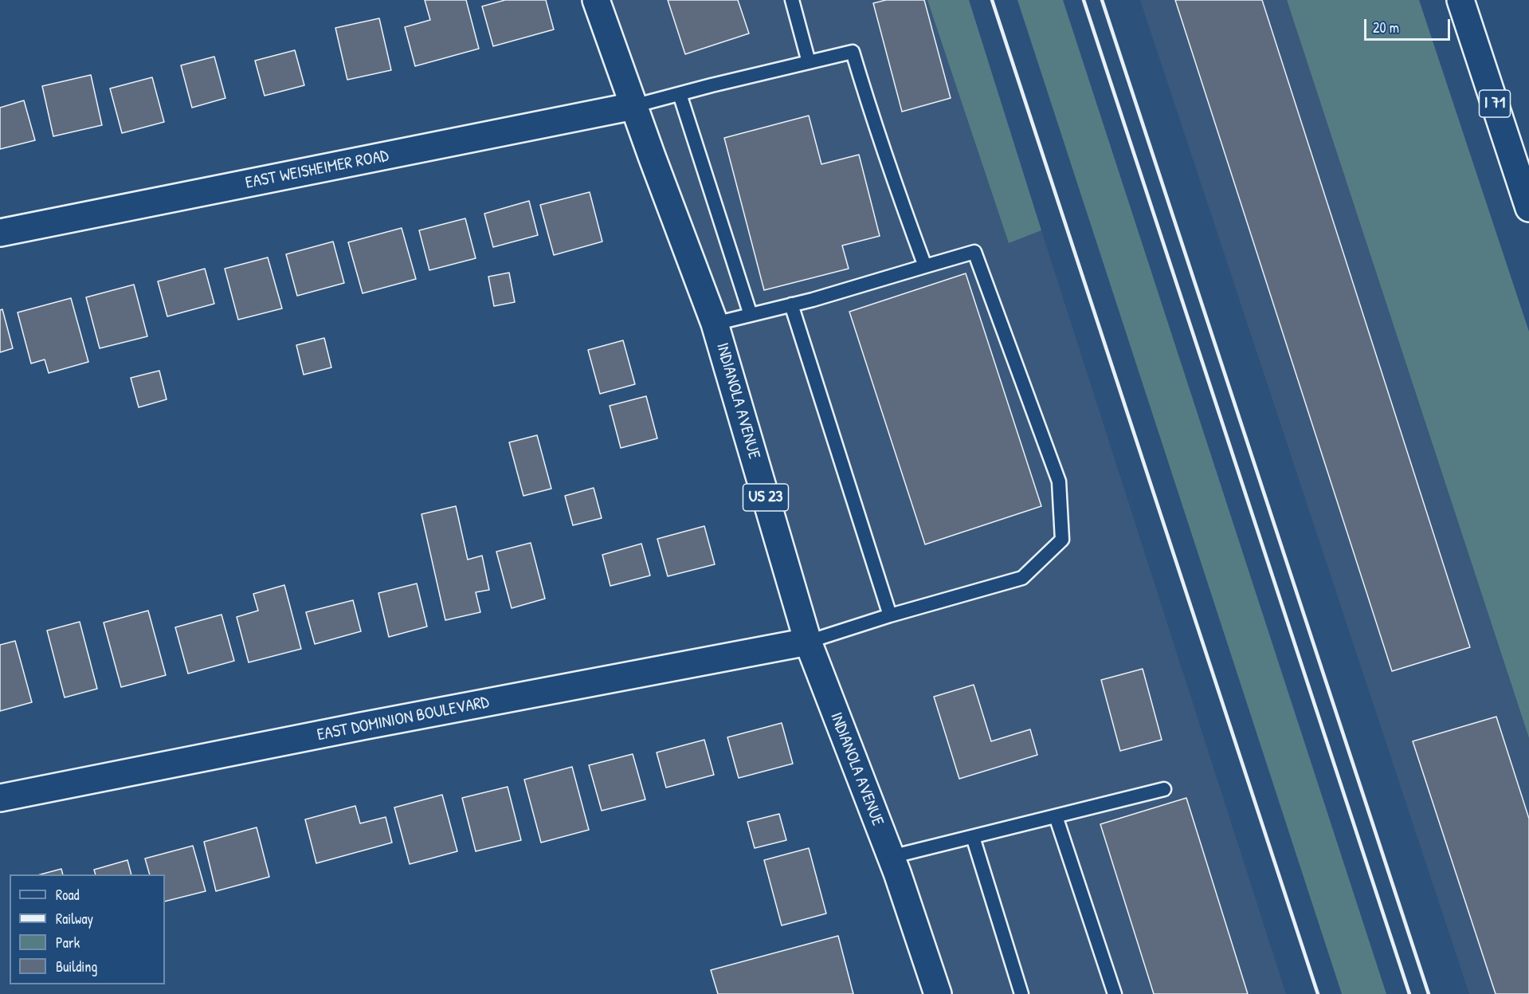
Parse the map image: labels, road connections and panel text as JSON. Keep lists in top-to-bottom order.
{
  "streets": {
    "main road": [
      "I 71",
      "EAST WEISHEIMER ROAD",
      "INDIANOLA AVENUE",
      "US 23",
      "EAST DOMINION BOULEVARD"
    ]
  },
  "crossings": [
    ["EAST WEISHEIMER ROAD", "INDIANOLA AVENUE"],
    ["INDIANOLA AVENUE", "EAST DOMINION BOULEVARD"]
  ],
  "legend": [
    "Road",
    "Railway",
    "Park",
    "Building"
  ],
  "scale_bar": "20 m"
}
